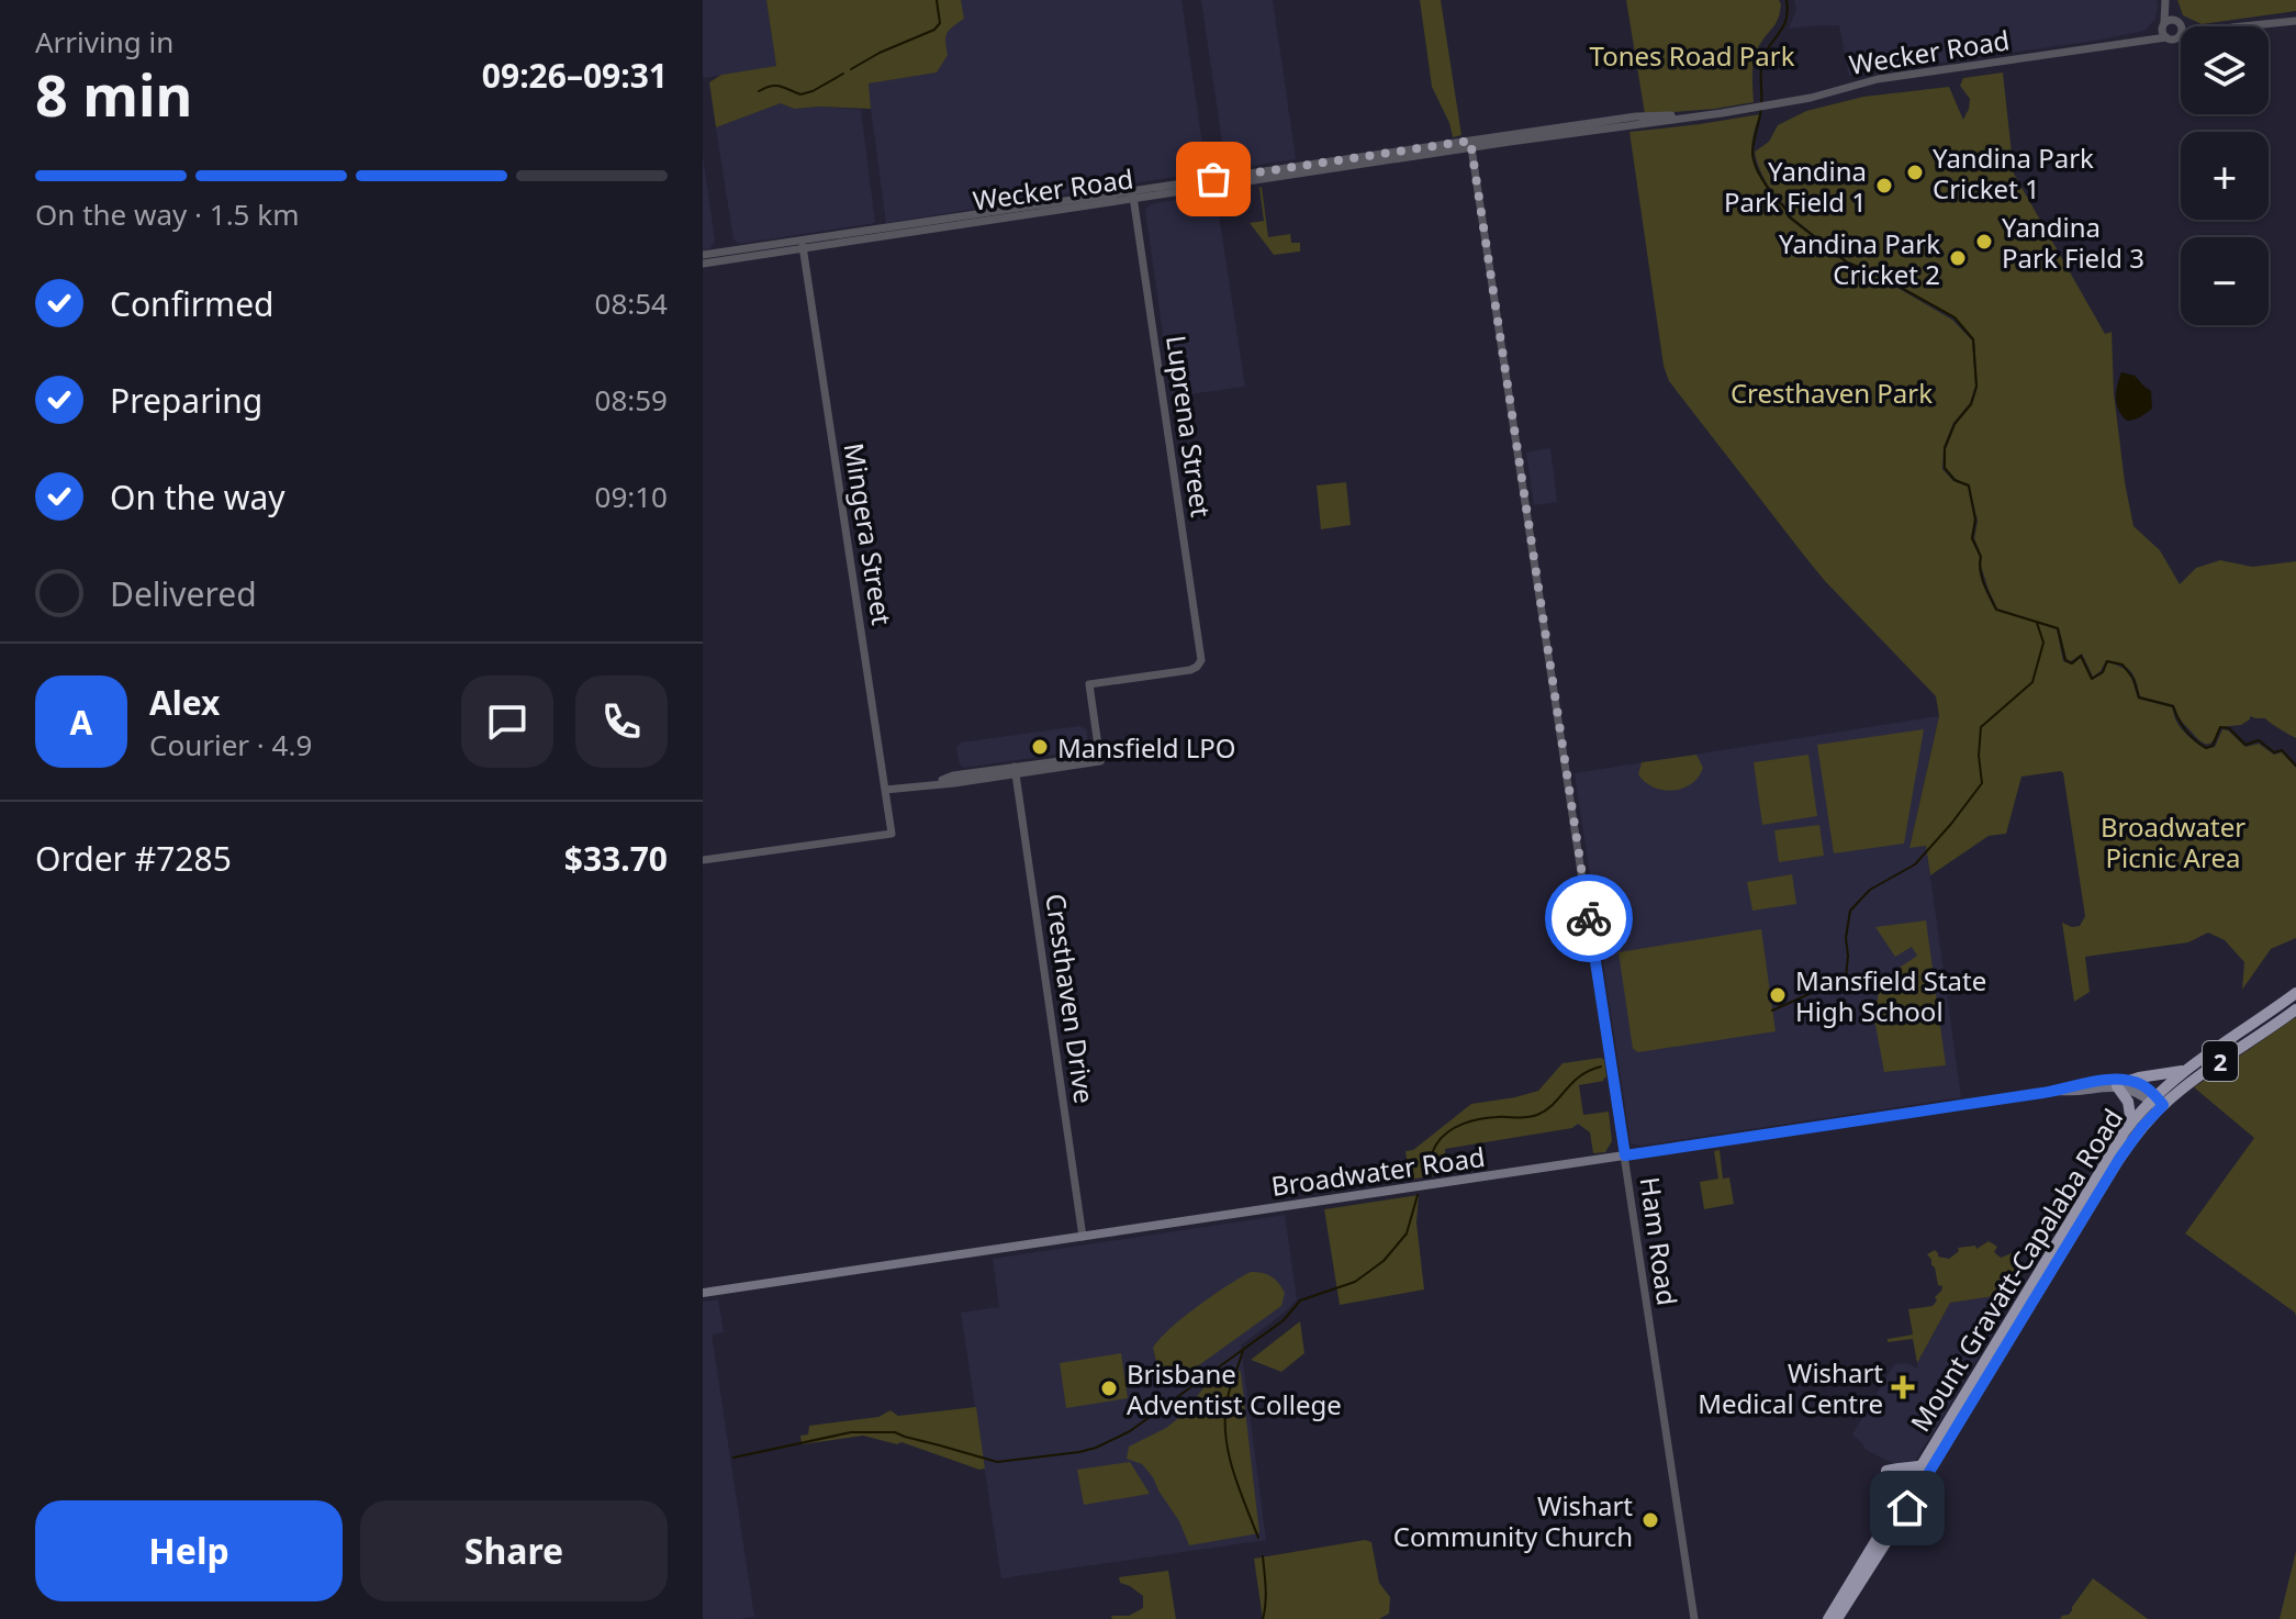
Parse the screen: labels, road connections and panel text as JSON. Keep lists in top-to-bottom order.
{
  "streets": {
    "highway": ["2", "Mount Gravatt-Capalaba Road"],
    "main road": ["Broadwater Road"],
    "street": [
      "Wecker Road",
      "Luprena Street",
      "Mingera Street",
      "Cresthaven Drive",
      "Ham Road"
    ]
  },
  "crossings": [
    ["Wecker Road", "Luprena Street"],
    ["Wecker Road", "Mingera Street"],
    ["Wecker Road", "Ham Road"],
    ["Luprena Street", "Cresthaven Drive"],
    ["Cresthaven Drive", "Broadwater Road"],
    ["Broadwater Road", "Ham Road"],
    ["Broadwater Road", "Mount Gravatt-Capalaba Road"]
  ],
  "parks": ["Tones Road Park", "Cresthaven Park", "Broadwater Picnic Area"],
  "places": {
    "other": [
      "Yandina Park Cricket 1",
      "Yandina Park Field 1",
      "Yandina Park Field 3",
      "Yandina Park Cricket 2",
      "Mansfield LPO",
      "Mansfield State High School",
      "Brisbane Adventist College",
      "Wishart Community Church"
    ],
    "health": ["Wishart Medical Centre"]
  },
  "page": {
    "heading": ["8 min", "Arriving in", "09:26–09:31"],
    "panel": [
      "Alex",
      "Courier · 4.9",
      "Order #7285",
      "$33.70"
    ],
    "map_buttons": ["+", "−"],
    "bar": "On the way · 1.5 km",
    "list": [
      ["Confirmed", "08:54"],
      ["Preparing", "08:59"],
      ["On the way", "09:10"],
      "Delivered"
    ],
    "round": "A",
    "buttons": ["Help", "Share"]
  }
}
